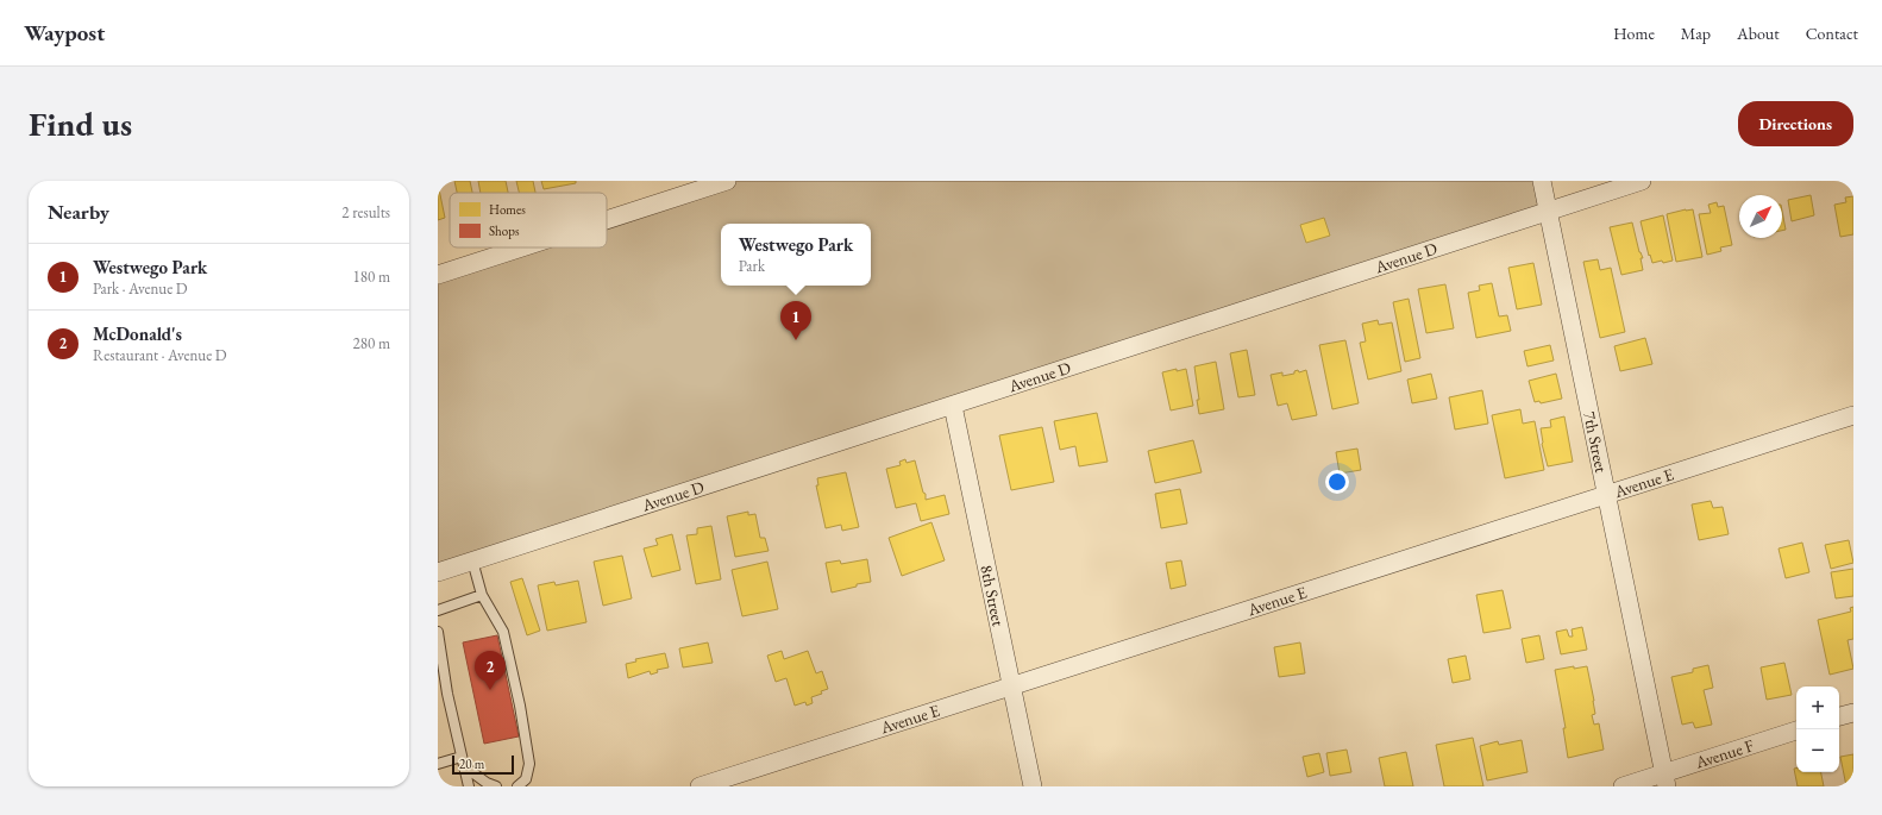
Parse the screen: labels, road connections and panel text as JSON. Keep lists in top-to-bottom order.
{
  "streets": {
    "street": [
      "Avenue D",
      "7th Street",
      "Avenue E",
      "8th Street",
      "Avenue F"
    ]
  },
  "crossings": [
    ["Avenue D", "7th Street"],
    ["Avenue D", "8th Street"],
    ["7th Street", "Avenue E"],
    ["7th Street", "Avenue F"],
    ["Avenue E", "8th Street"]
  ],
  "legend": ["Homes", "Shops"],
  "scale_bar": "20 m",
  "north": "top right",
  "page": {
    "header": "Waypost",
    "nav": [
      "Home",
      "Map",
      "About",
      "Contact"
    ],
    "buttons": "Directions",
    "title": "Find us",
    "heading": ["Nearby", "2 results"],
    "popup": ["Westwego Park", "Park"],
    "list": [
      {
        "mark": "1",
        "name": "Westwego Park",
        "note": "Park · Avenue D",
        "value": "180 m"
      },
      {
        "mark": "2",
        "name": "McDonald's",
        "note": "Restaurant · Avenue D",
        "value": "280 m"
      }
    ],
    "pins": ["1", "2"],
    "map_buttons": ["+", "−"],
    "scale": "20 m"
  }
}
